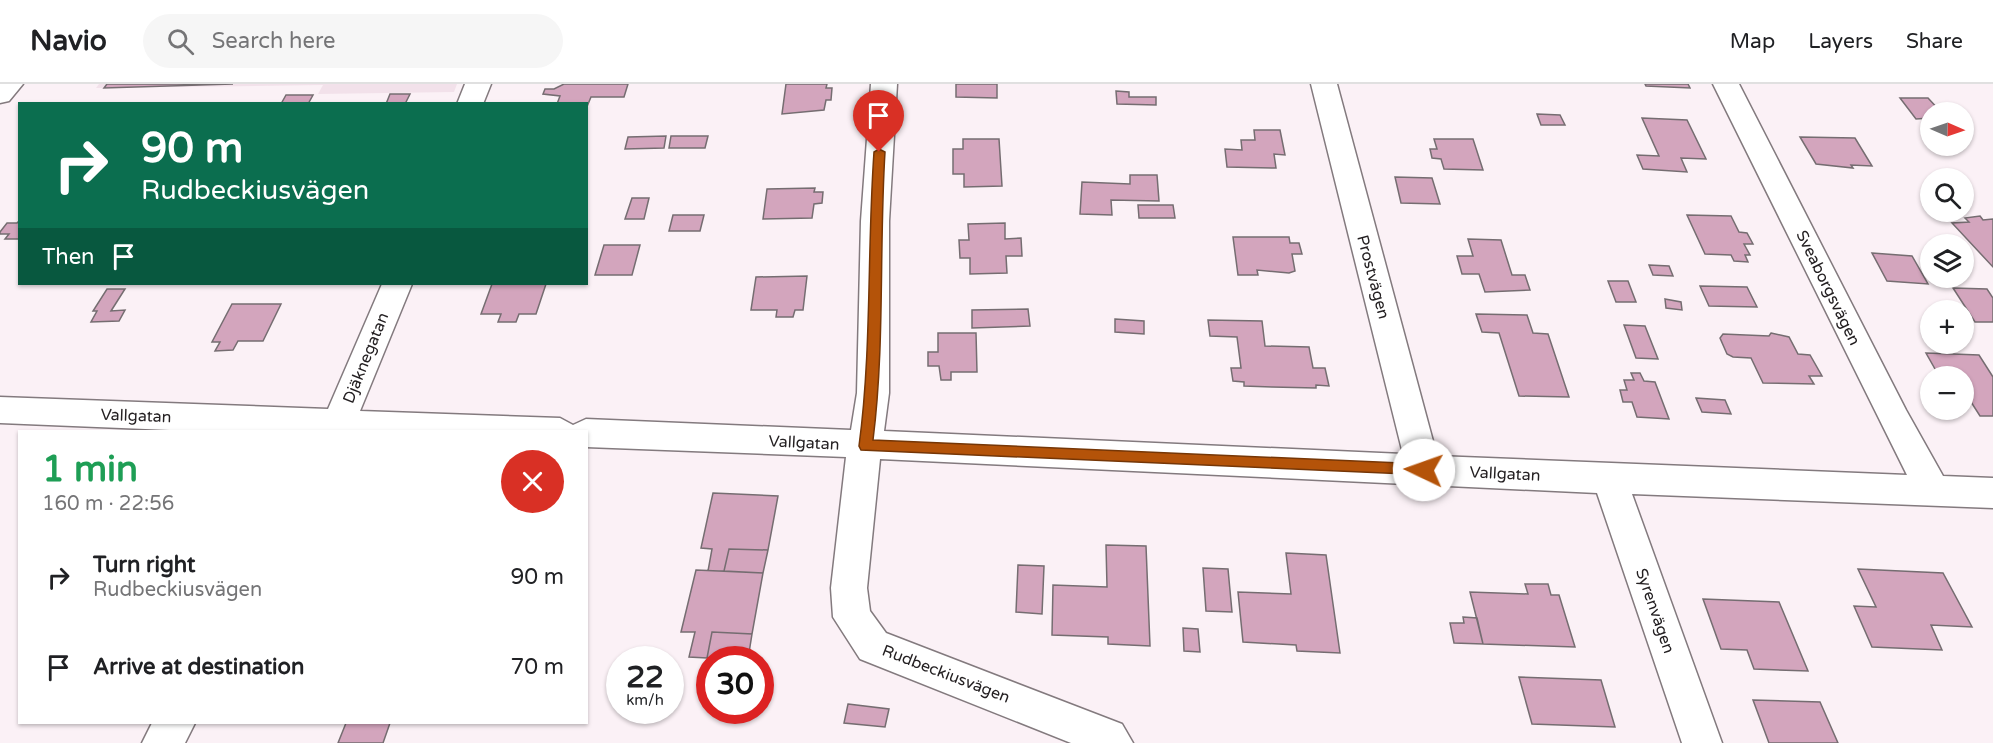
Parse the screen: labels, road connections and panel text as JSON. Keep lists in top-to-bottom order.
{
  "streets": {
    "street": [
      "Prostvägen",
      "Sveaborgsvägen",
      "Djäknegatan",
      "Vallgatan",
      "Syrenvägen",
      "Rudbeckiusvägen"
    ]
  },
  "crossings": [
    ["Prostvägen", "Vallgatan"],
    ["Sveaborgsvägen", "Vallgatan"],
    ["Djäknegatan", "Vallgatan"],
    ["Vallgatan", "Syrenvägen"],
    ["Vallgatan", "Rudbeckiusvägen"]
  ],
  "north": "right",
  "page": {
    "header": "Navio",
    "search": "Search here",
    "nav": ["Map", "Layers", "Share"],
    "map_buttons": ["+", "−"],
    "turn": ["90 m", "Rudbeckiusvägen"],
    "then": "Then",
    "heading": ["1 min", "160 m · 22:56"],
    "list": [
      {
        "name": "Turn right",
        "note": "Rudbeckiusvägen",
        "value": "90 m"
      },
      {
        "name": "Arrive at destination",
        "value": "70 m"
      }
    ],
    "speed": "22 km/h",
    "limit": "30"
  }
}
